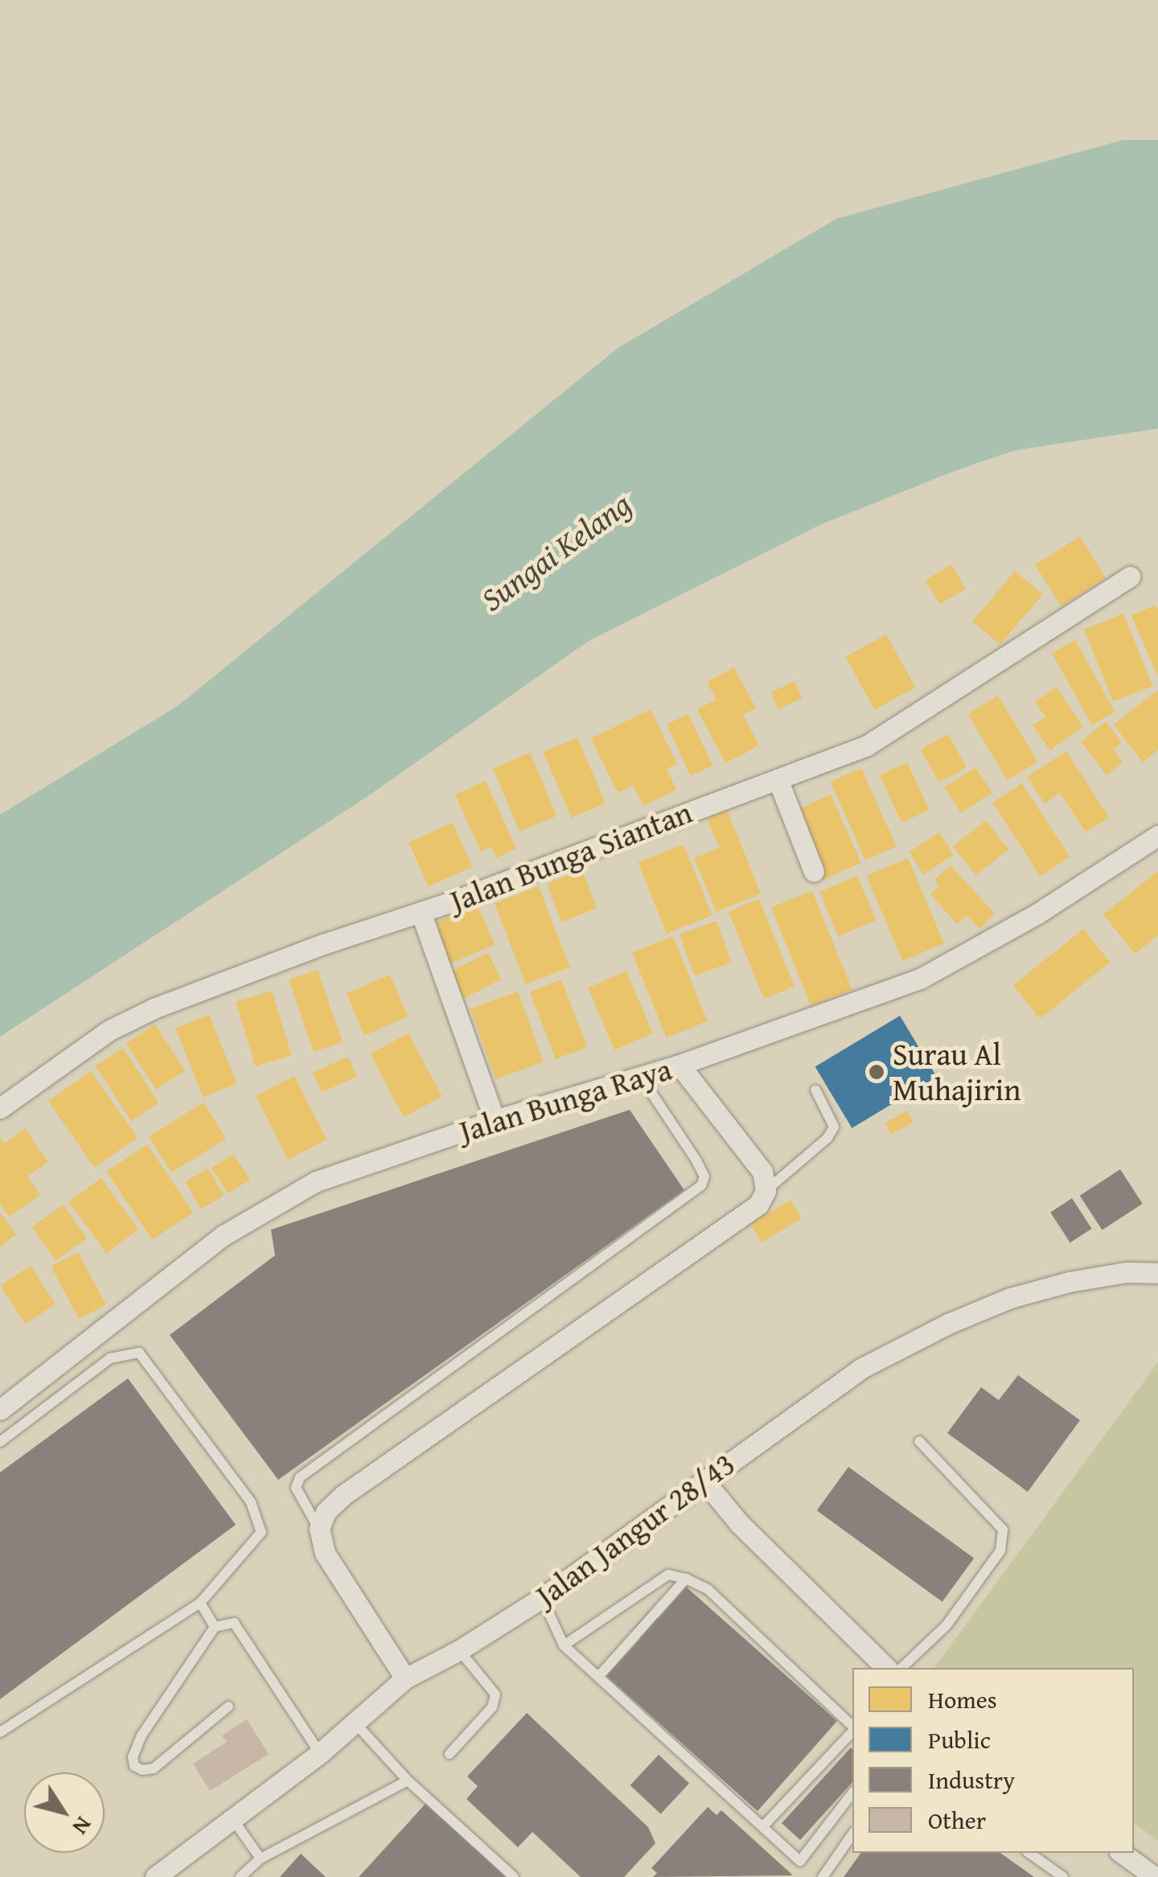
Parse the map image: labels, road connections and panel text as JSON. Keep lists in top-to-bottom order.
{
  "streets": {
    "street": ["Jalan Bunga Siantan", "Jalan Bunga Raya", "Jalan Jangur 28/43"]
  },
  "water": ["Sungai Kelang"],
  "places": ["Surau Al Muhajirin"],
  "legend": [
    "Homes",
    "Public",
    "Industry",
    "Other"
  ],
  "north": "bottom right"
}
